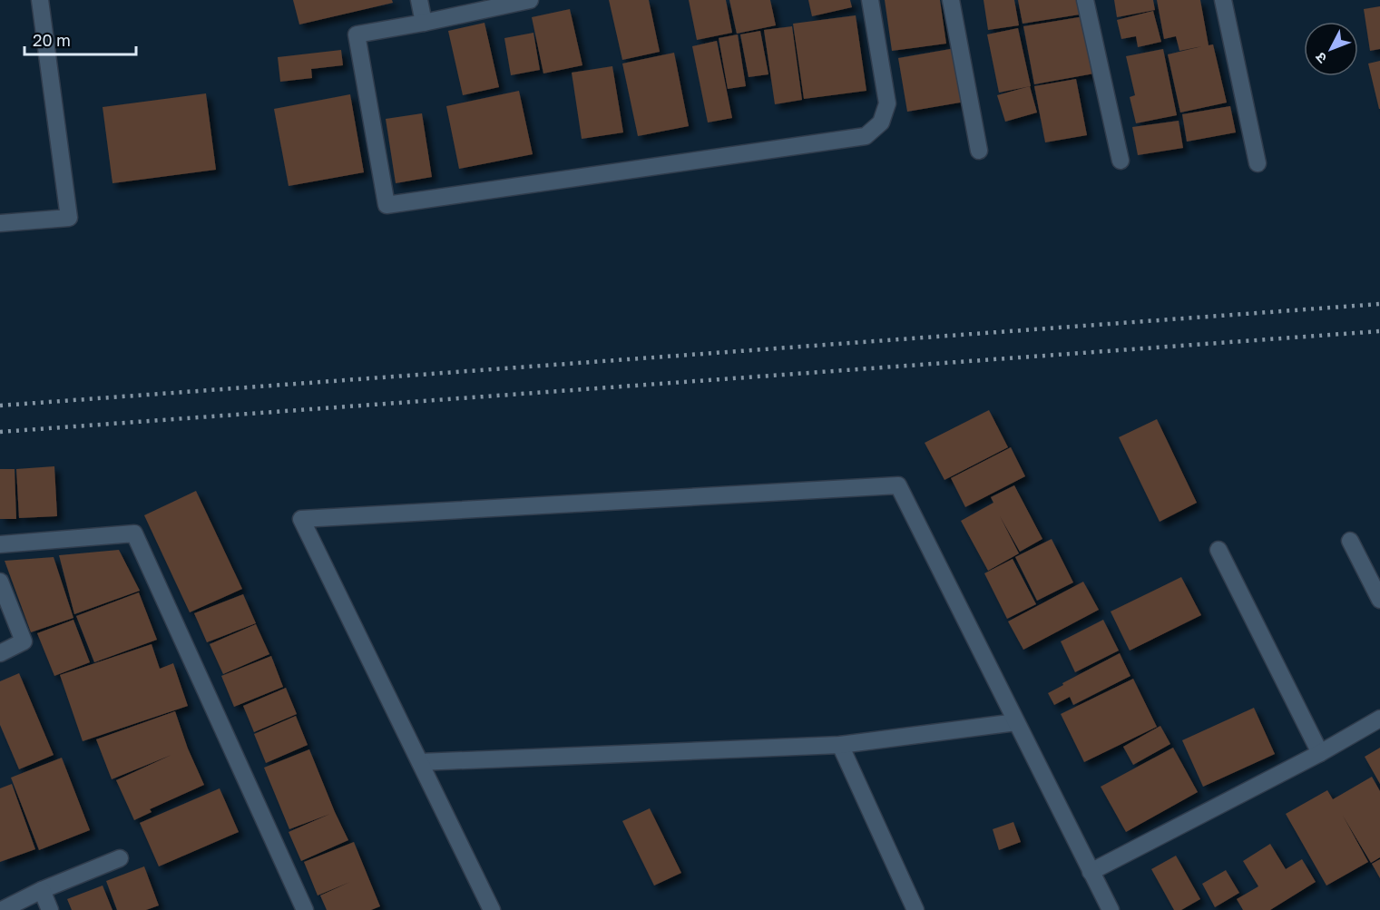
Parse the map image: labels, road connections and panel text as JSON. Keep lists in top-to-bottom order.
{
  "scale_bar": "20 m",
  "north": "bottom left"
}
